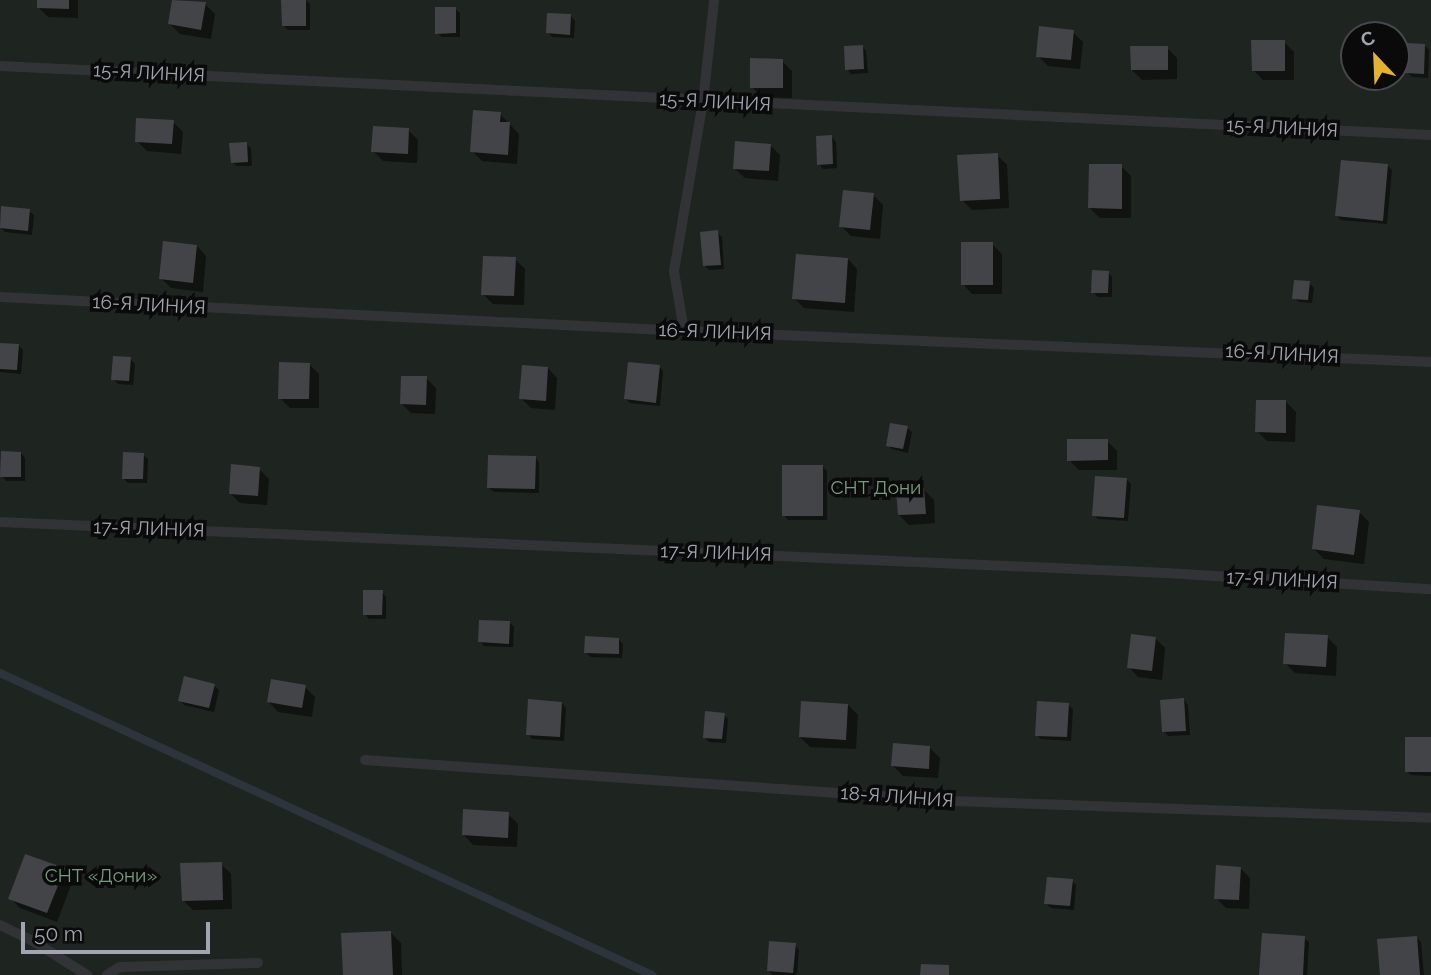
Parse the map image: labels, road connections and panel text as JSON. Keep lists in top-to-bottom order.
{
  "streets": {
    "lane": [
      "15-Я ЛИНИЯ",
      "16-Я ЛИНИЯ",
      "17-Я ЛИНИЯ",
      "18-Я ЛИНИЯ"
    ]
  },
  "parks": ["СНТ Дони", "СНТ «Дони»"],
  "scale_bar": "50 m",
  "north": "top left"
}
